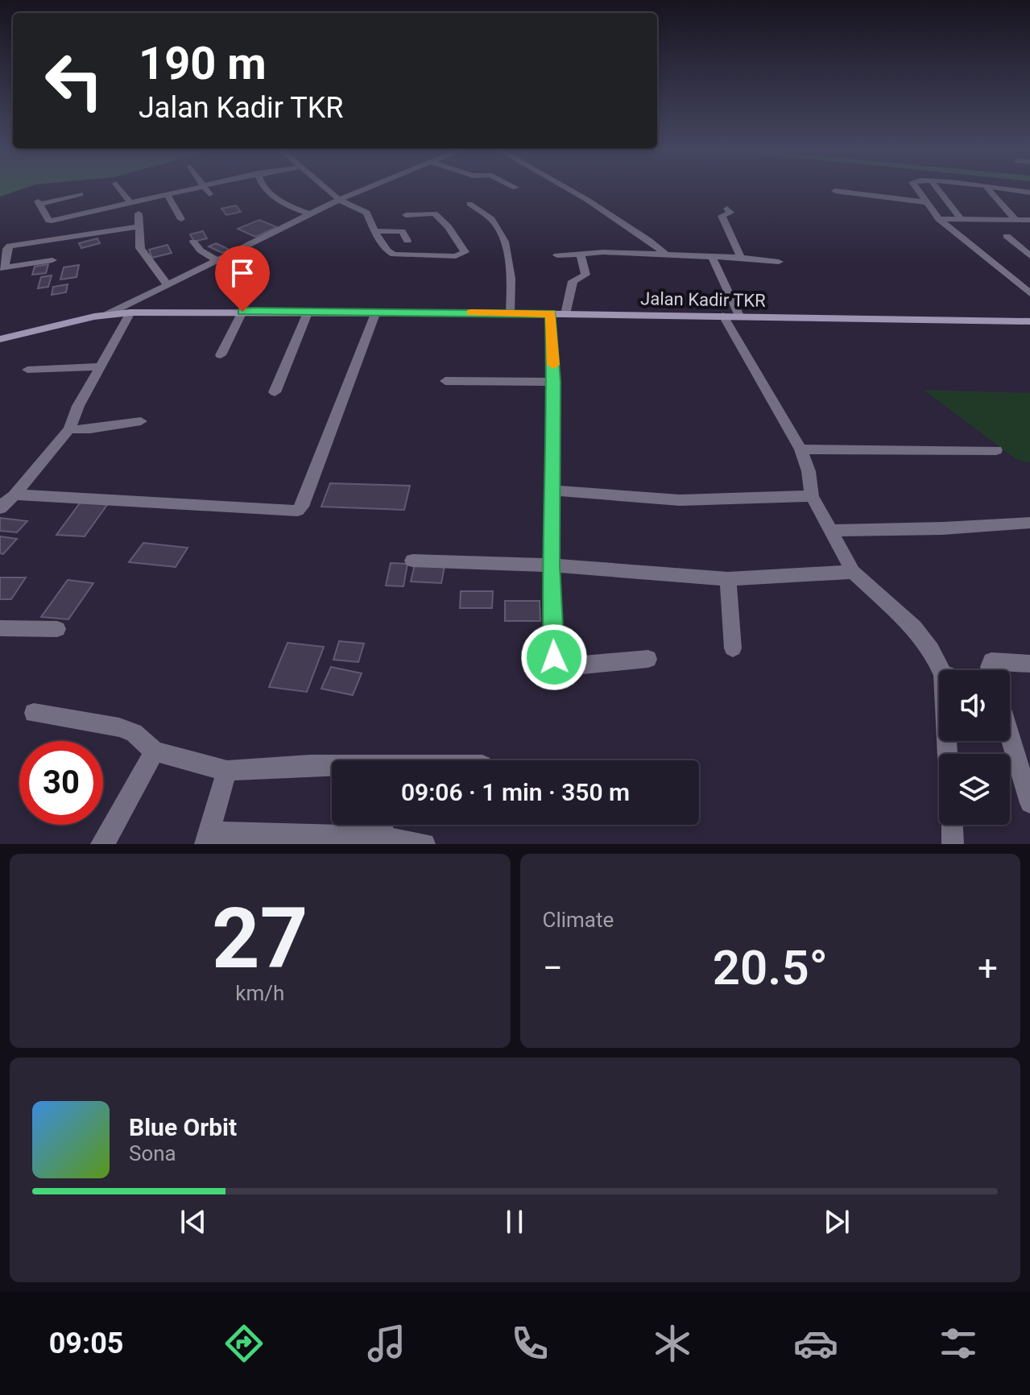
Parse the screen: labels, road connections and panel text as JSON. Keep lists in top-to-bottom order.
{
  "streets": {
    "street": ["Jalan Kadir TKR"]
  },
  "page": {
    "turn": ["190 m", "Jalan Kadir TKR"],
    "limit": "30",
    "trip": "09:06 · 1 min · 350 m",
    "tile": [
      ["27", "km/h"],
      "Climate"
    ],
    "heat": ["−", "20.5°", "+"],
    "song": ["Blue Orbit", "Sona"],
    "tabs": "09:05"
  }
}
